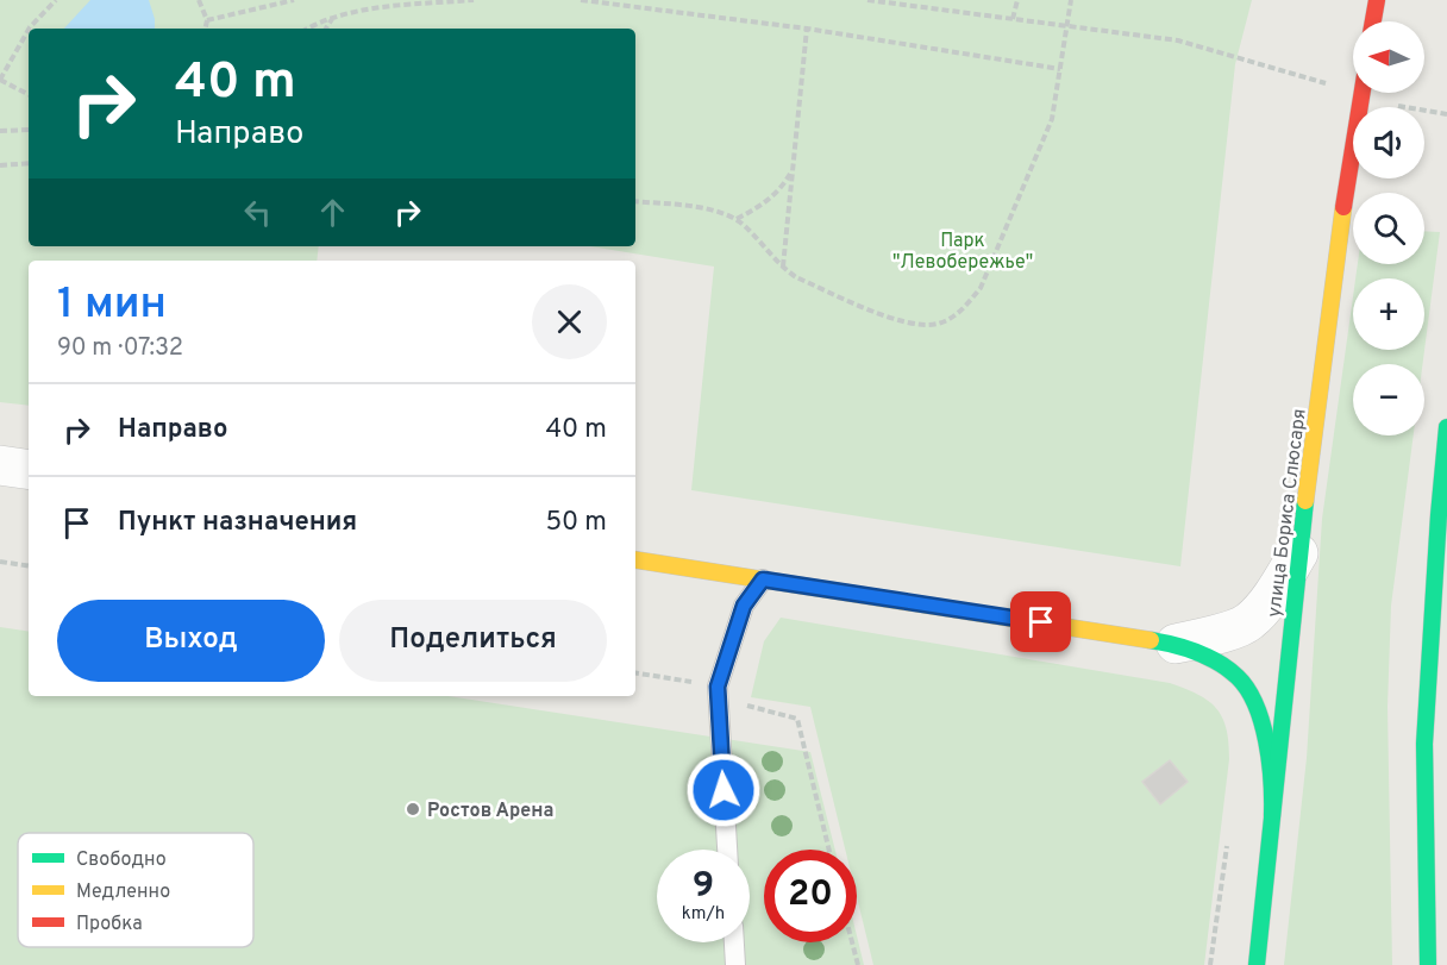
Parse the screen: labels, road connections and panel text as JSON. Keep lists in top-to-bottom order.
{
  "streets": {
    "main road": ["улица Бориса Слюсаря"]
  },
  "parks": ["Парк \"Левобережье\""],
  "places": ["Ростов Арена"],
  "legend": ["Свободно", "Медленно", "Пробка"],
  "north": "left",
  "page": {
    "map_buttons": ["+", "−"],
    "turn": ["40 m", "Направо"],
    "heading": ["1 мин", "90 m · 07:32"],
    "list": [
      {
        "name": "Направо",
        "value": "40 m"
      },
      {
        "name": "Пункт назначения",
        "value": "50 m"
      }
    ],
    "buttons": ["Выход", "Поделиться"],
    "speed": "9 km/h",
    "limit": "20"
  }
}
